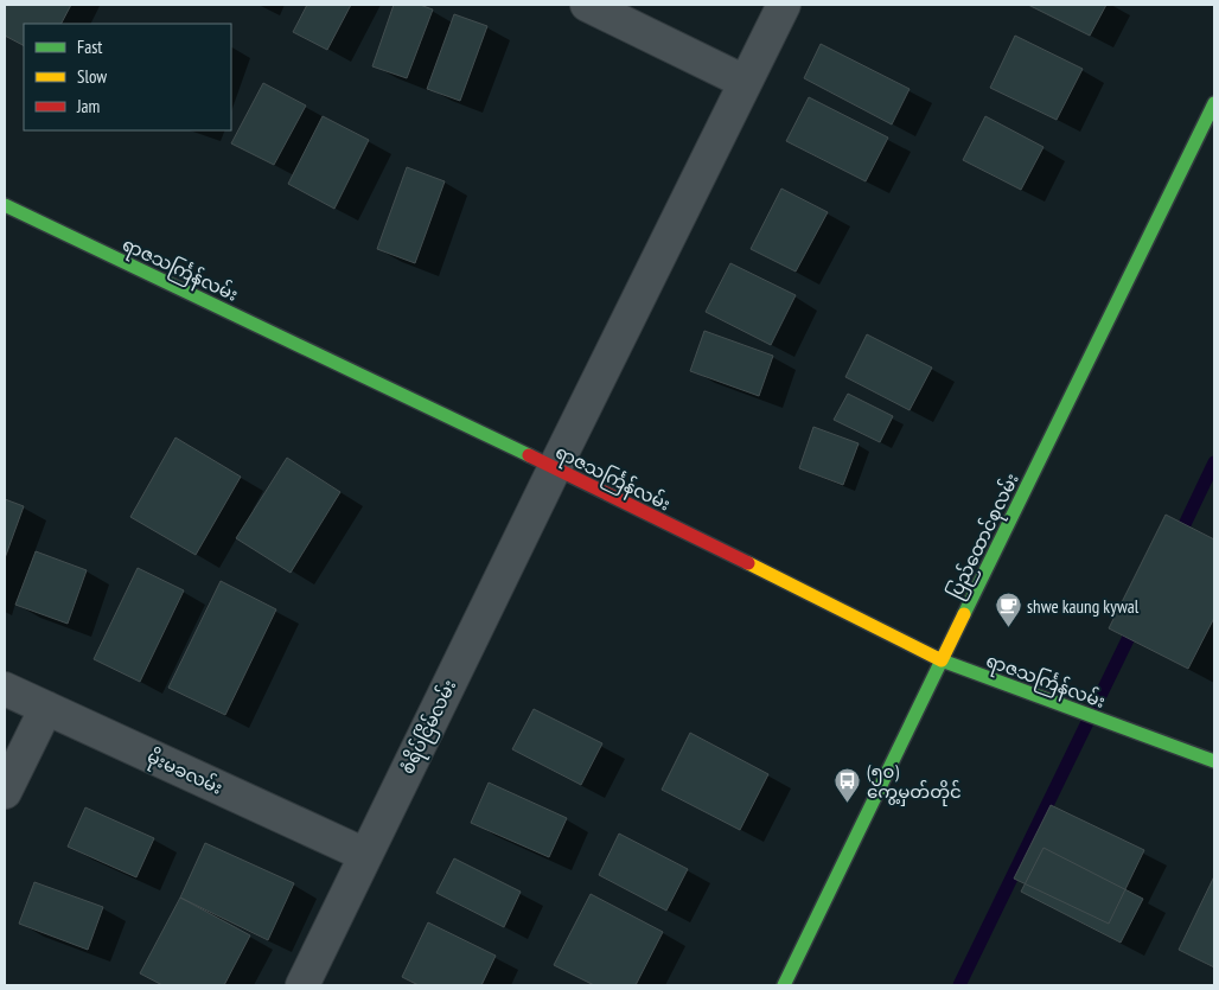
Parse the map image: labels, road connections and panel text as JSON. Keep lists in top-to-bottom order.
{
  "streets": {
    "main road": ["ရာဇသင်္ကြန်လမ်း", "ပြည်ထောင်စုလမ်း"],
    "street": ["စံရိပ်ငြိမ်လမ်း", "မိုးမခလမ်း"]
  },
  "crossings": [
    ["ရာဇသင်္ကြန်လမ်း", "ပြည်ထောင်စုလမ်း"],
    ["ရာဇသင်္ကြန်လမ်း", "စံရိပ်ငြိမ်လမ်း"],
    ["စံရိပ်ငြိမ်လမ်း", "မိုးမခလမ်း"]
  ],
  "places": {
    "cafe": ["shwe kaung kywal"],
    "bus stop": ["(၅၀) ကွေ့မှတ်တိုင်"]
  },
  "legend": ["Fast", "Slow", "Jam"]
}
